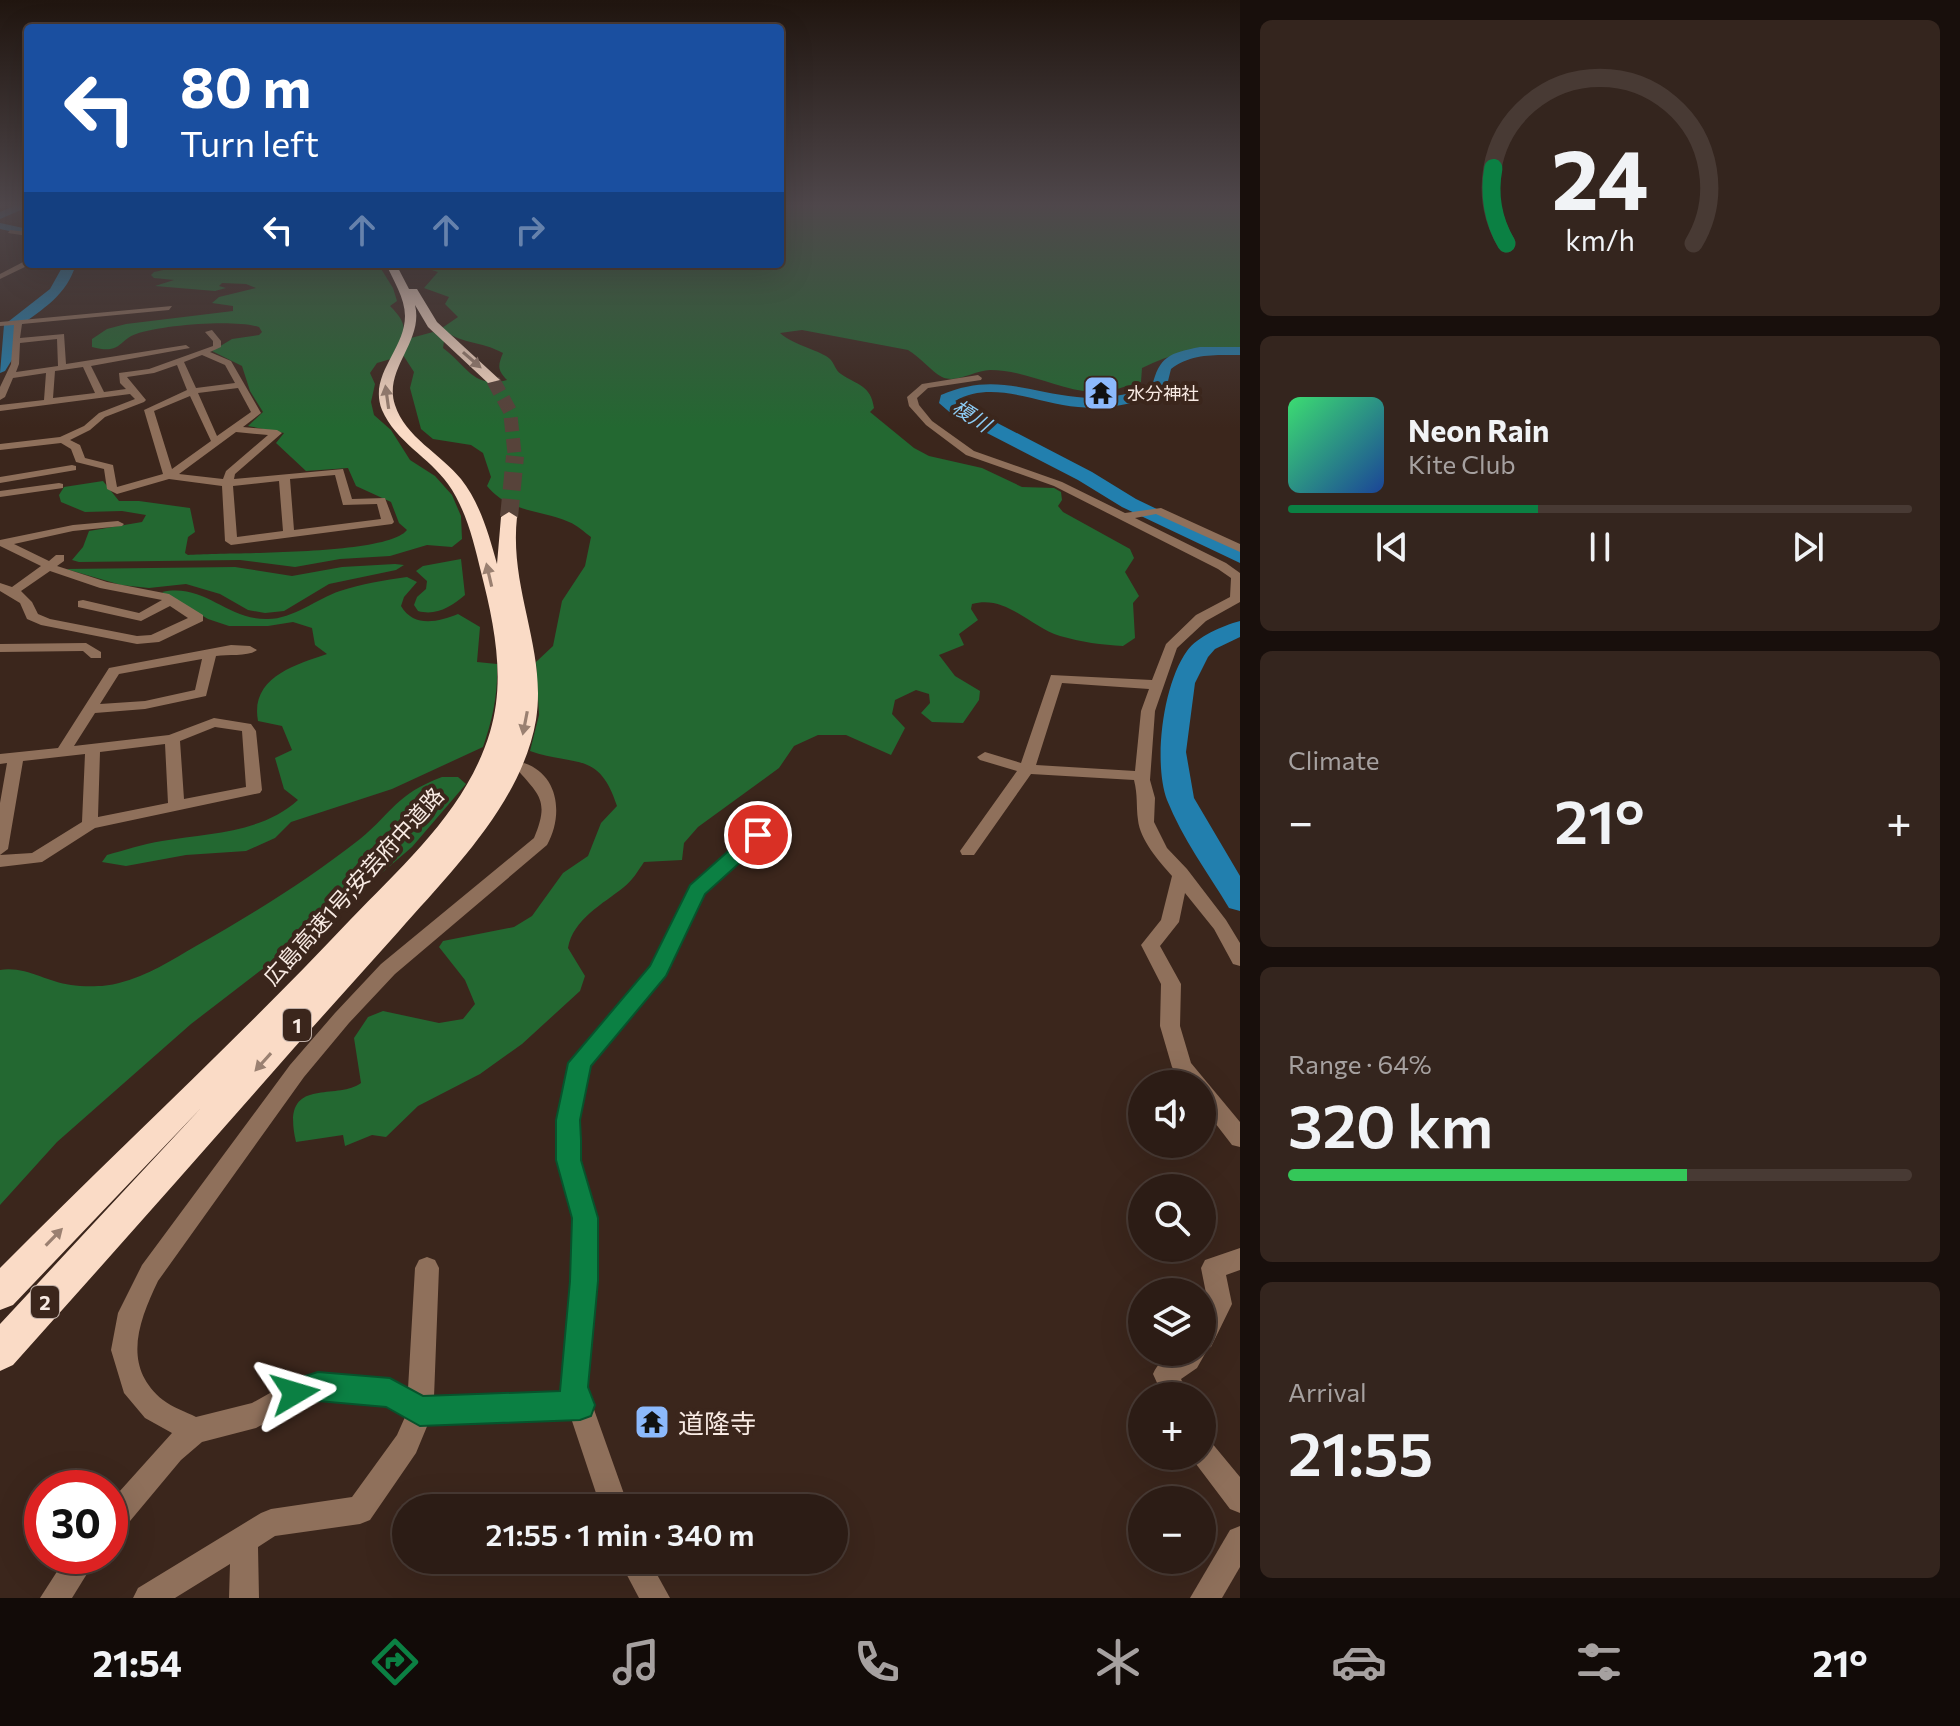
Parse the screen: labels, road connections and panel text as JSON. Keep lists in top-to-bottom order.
{
  "streets": {
    "highway": ["広島高速1号;安芸府中道路", "1", "2"]
  },
  "crossings": [
    ["広島高速1号;安芸府中道路", "2"]
  ],
  "water": ["榎川"],
  "places": {
    "temple": ["水分神社", "道隆寺"]
  },
  "page": {
    "turn": ["80 m", "Turn left"],
    "song": ["Neon Rain", "Kite Club"],
    "tile": [
      "Climate",
      ["Range · 64%", "320 km"],
      ["Arrival", "21:55"]
    ],
    "heat": ["−", "21°", "+"],
    "map_buttons": ["+", "−"],
    "limit": "30",
    "trip": "21:55 · 1 min · 340 m",
    "tabs": ["21:54", "21°"],
    "gauge": ["24", "km/h"]
  }
}
